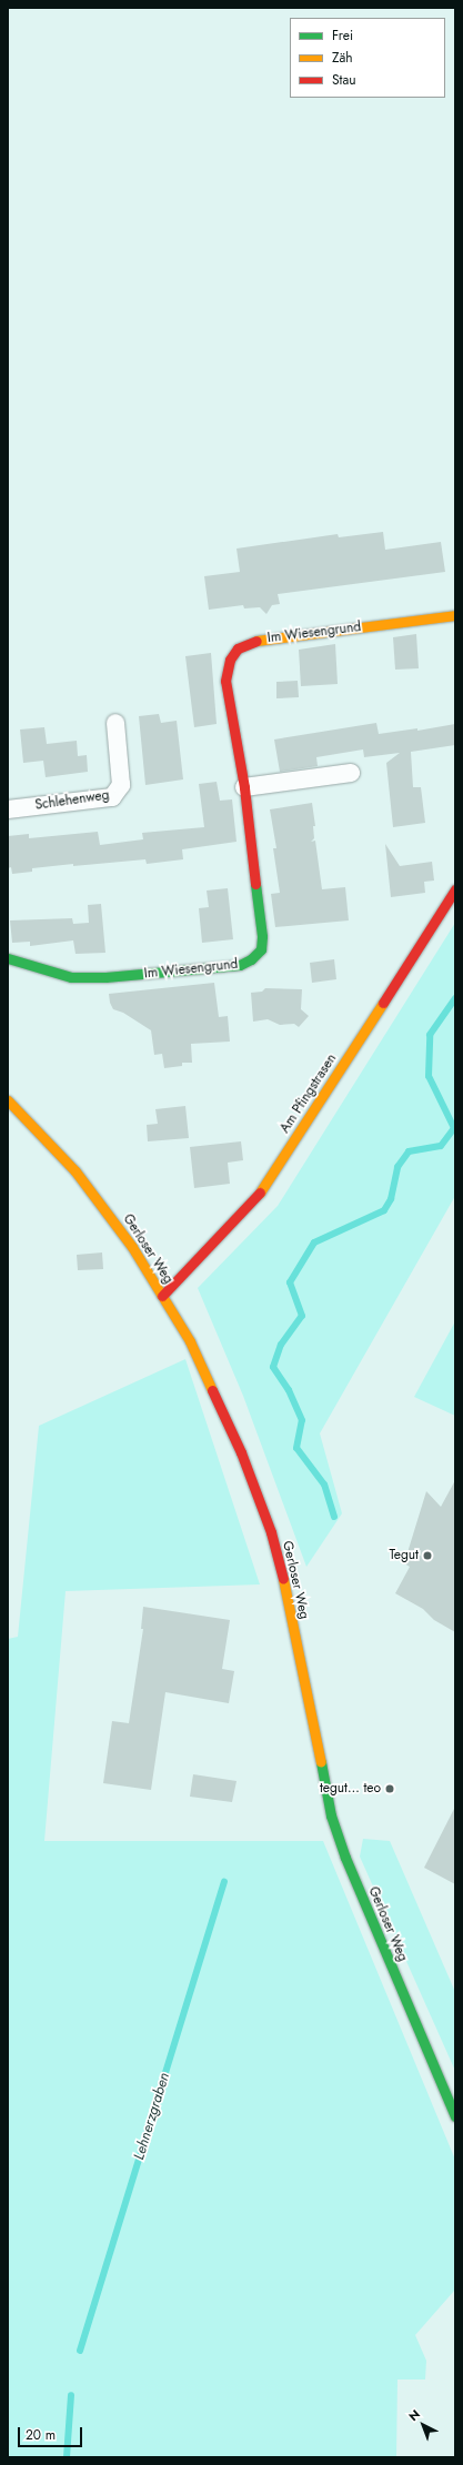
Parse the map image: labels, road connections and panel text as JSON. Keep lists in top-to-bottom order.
{
  "streets": {
    "street": [
      "Im Wiesengrund",
      "Schlehenweg",
      "Am Pfingstrasen",
      "Gerloser Weg"
    ]
  },
  "crossings": [
    ["Am Pfingstrasen", "Gerloser Weg"]
  ],
  "water": ["Lehnerzgraben"],
  "places": ["Tegut", "tegut… teo"],
  "legend": ["Frei", "Zäh", "Stau"],
  "scale_bar": "20 m",
  "north": "top left"
}
